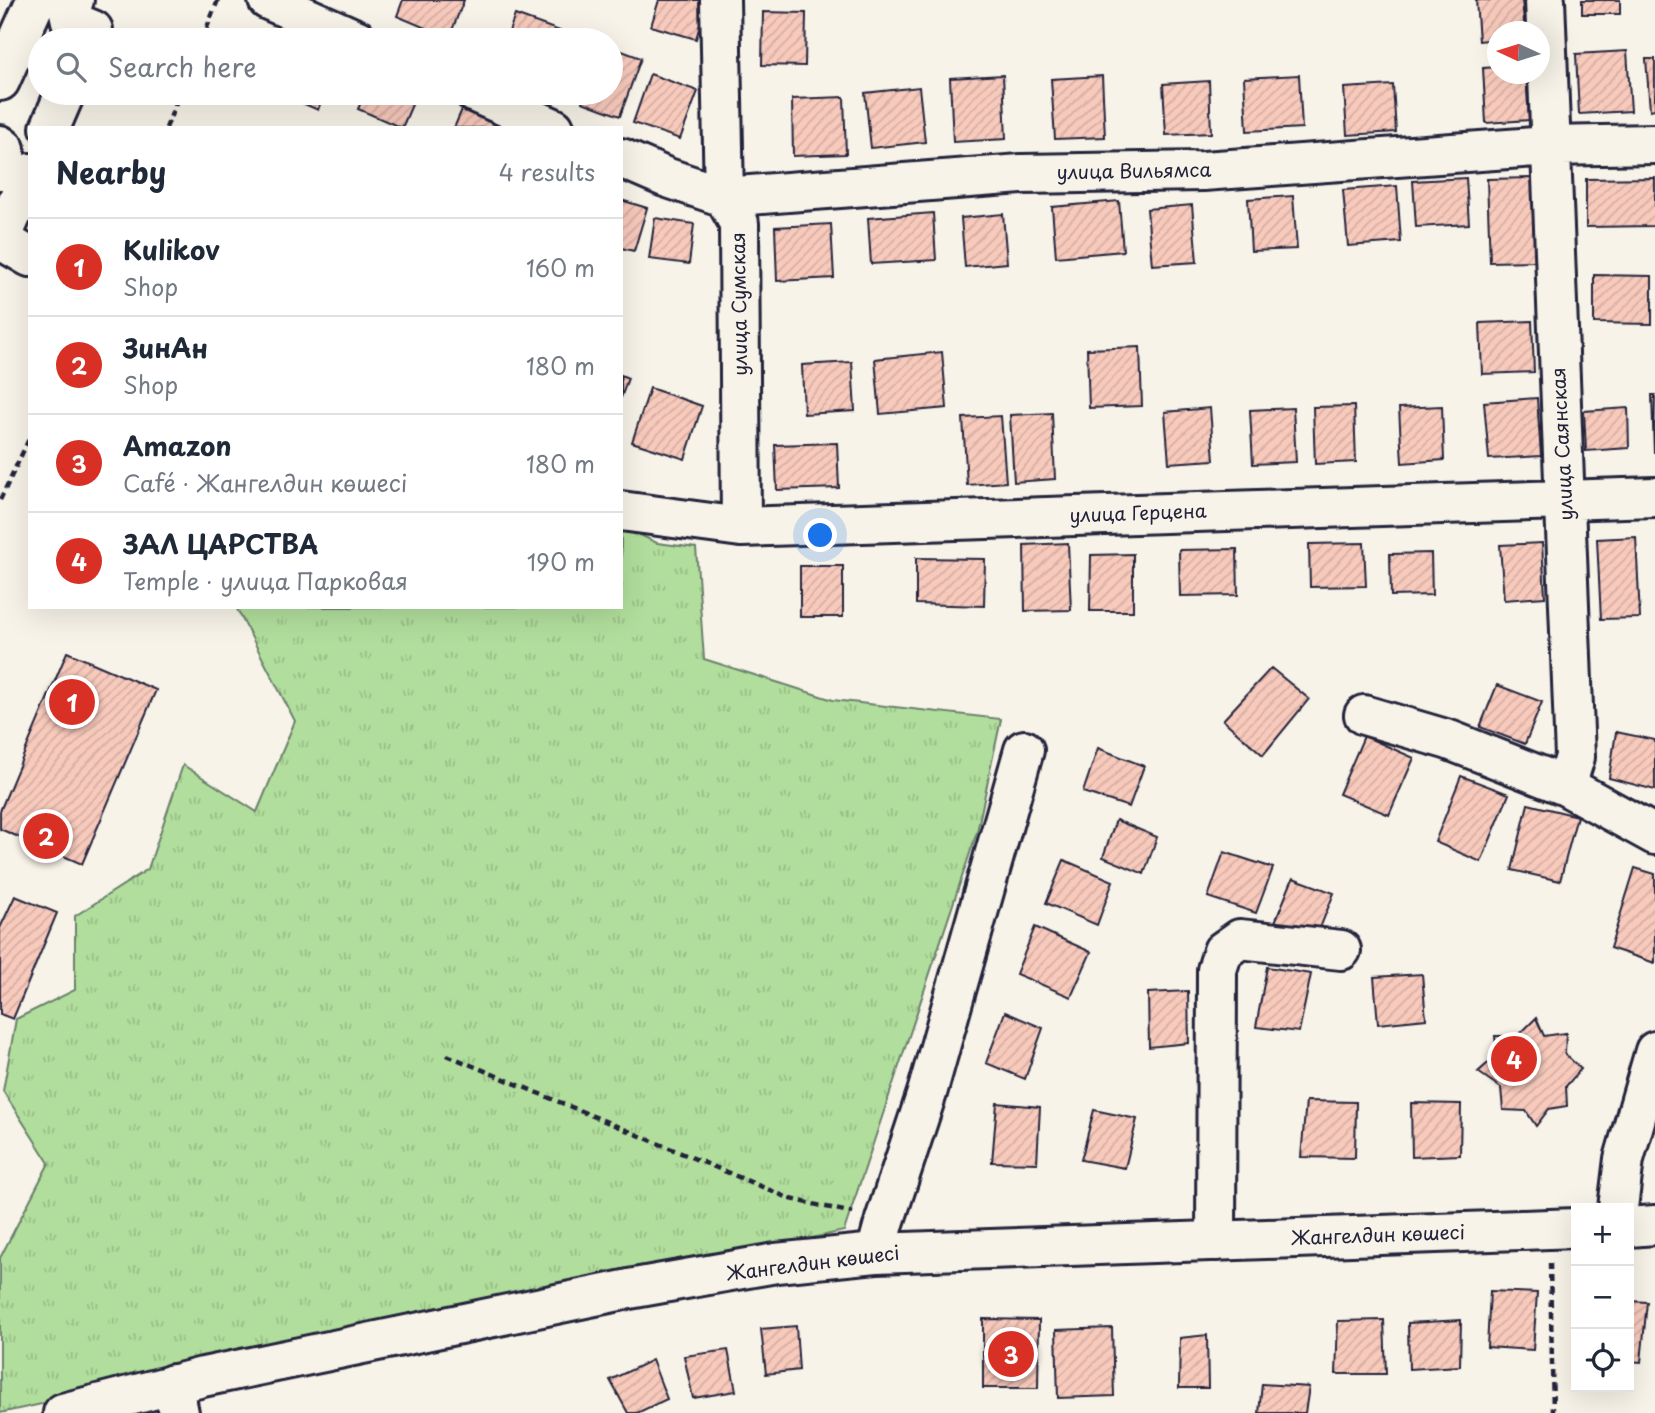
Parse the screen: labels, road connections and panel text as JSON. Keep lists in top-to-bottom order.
{
  "streets": {
    "street": [
      "улица Вильямса",
      "улица Сумская",
      "улица Саянская",
      "улица Герцена",
      "Жангелдин көшесі"
    ]
  },
  "crossings": [
    ["улица Вильямса", "улица Сумская"],
    ["улица Вильямса", "улица Саянская"],
    ["улица Сумская", "улица Герцена"],
    ["улица Саянская", "улица Герцена"]
  ],
  "north": "left",
  "page": {
    "search": "Search here",
    "heading": ["Nearby", "4 results"],
    "list": [
      {
        "mark": "1",
        "name": "Kulikov",
        "note": "Shop",
        "value": "160 m"
      },
      {
        "mark": "2",
        "name": "ЗинАн",
        "note": "Shop",
        "value": "180 m"
      },
      {
        "mark": "3",
        "name": "Amazon",
        "note": "Café · Жангелдин көшесі",
        "value": "180 m"
      },
      {
        "mark": "4",
        "name": "ЗАЛ ЦАРСТВА",
        "note": "Temple · улица Парковая",
        "value": "190 m"
      }
    ],
    "pins": [
      "1",
      "2",
      "4",
      "3"
    ],
    "map_buttons": ["+", "−"]
  }
}
